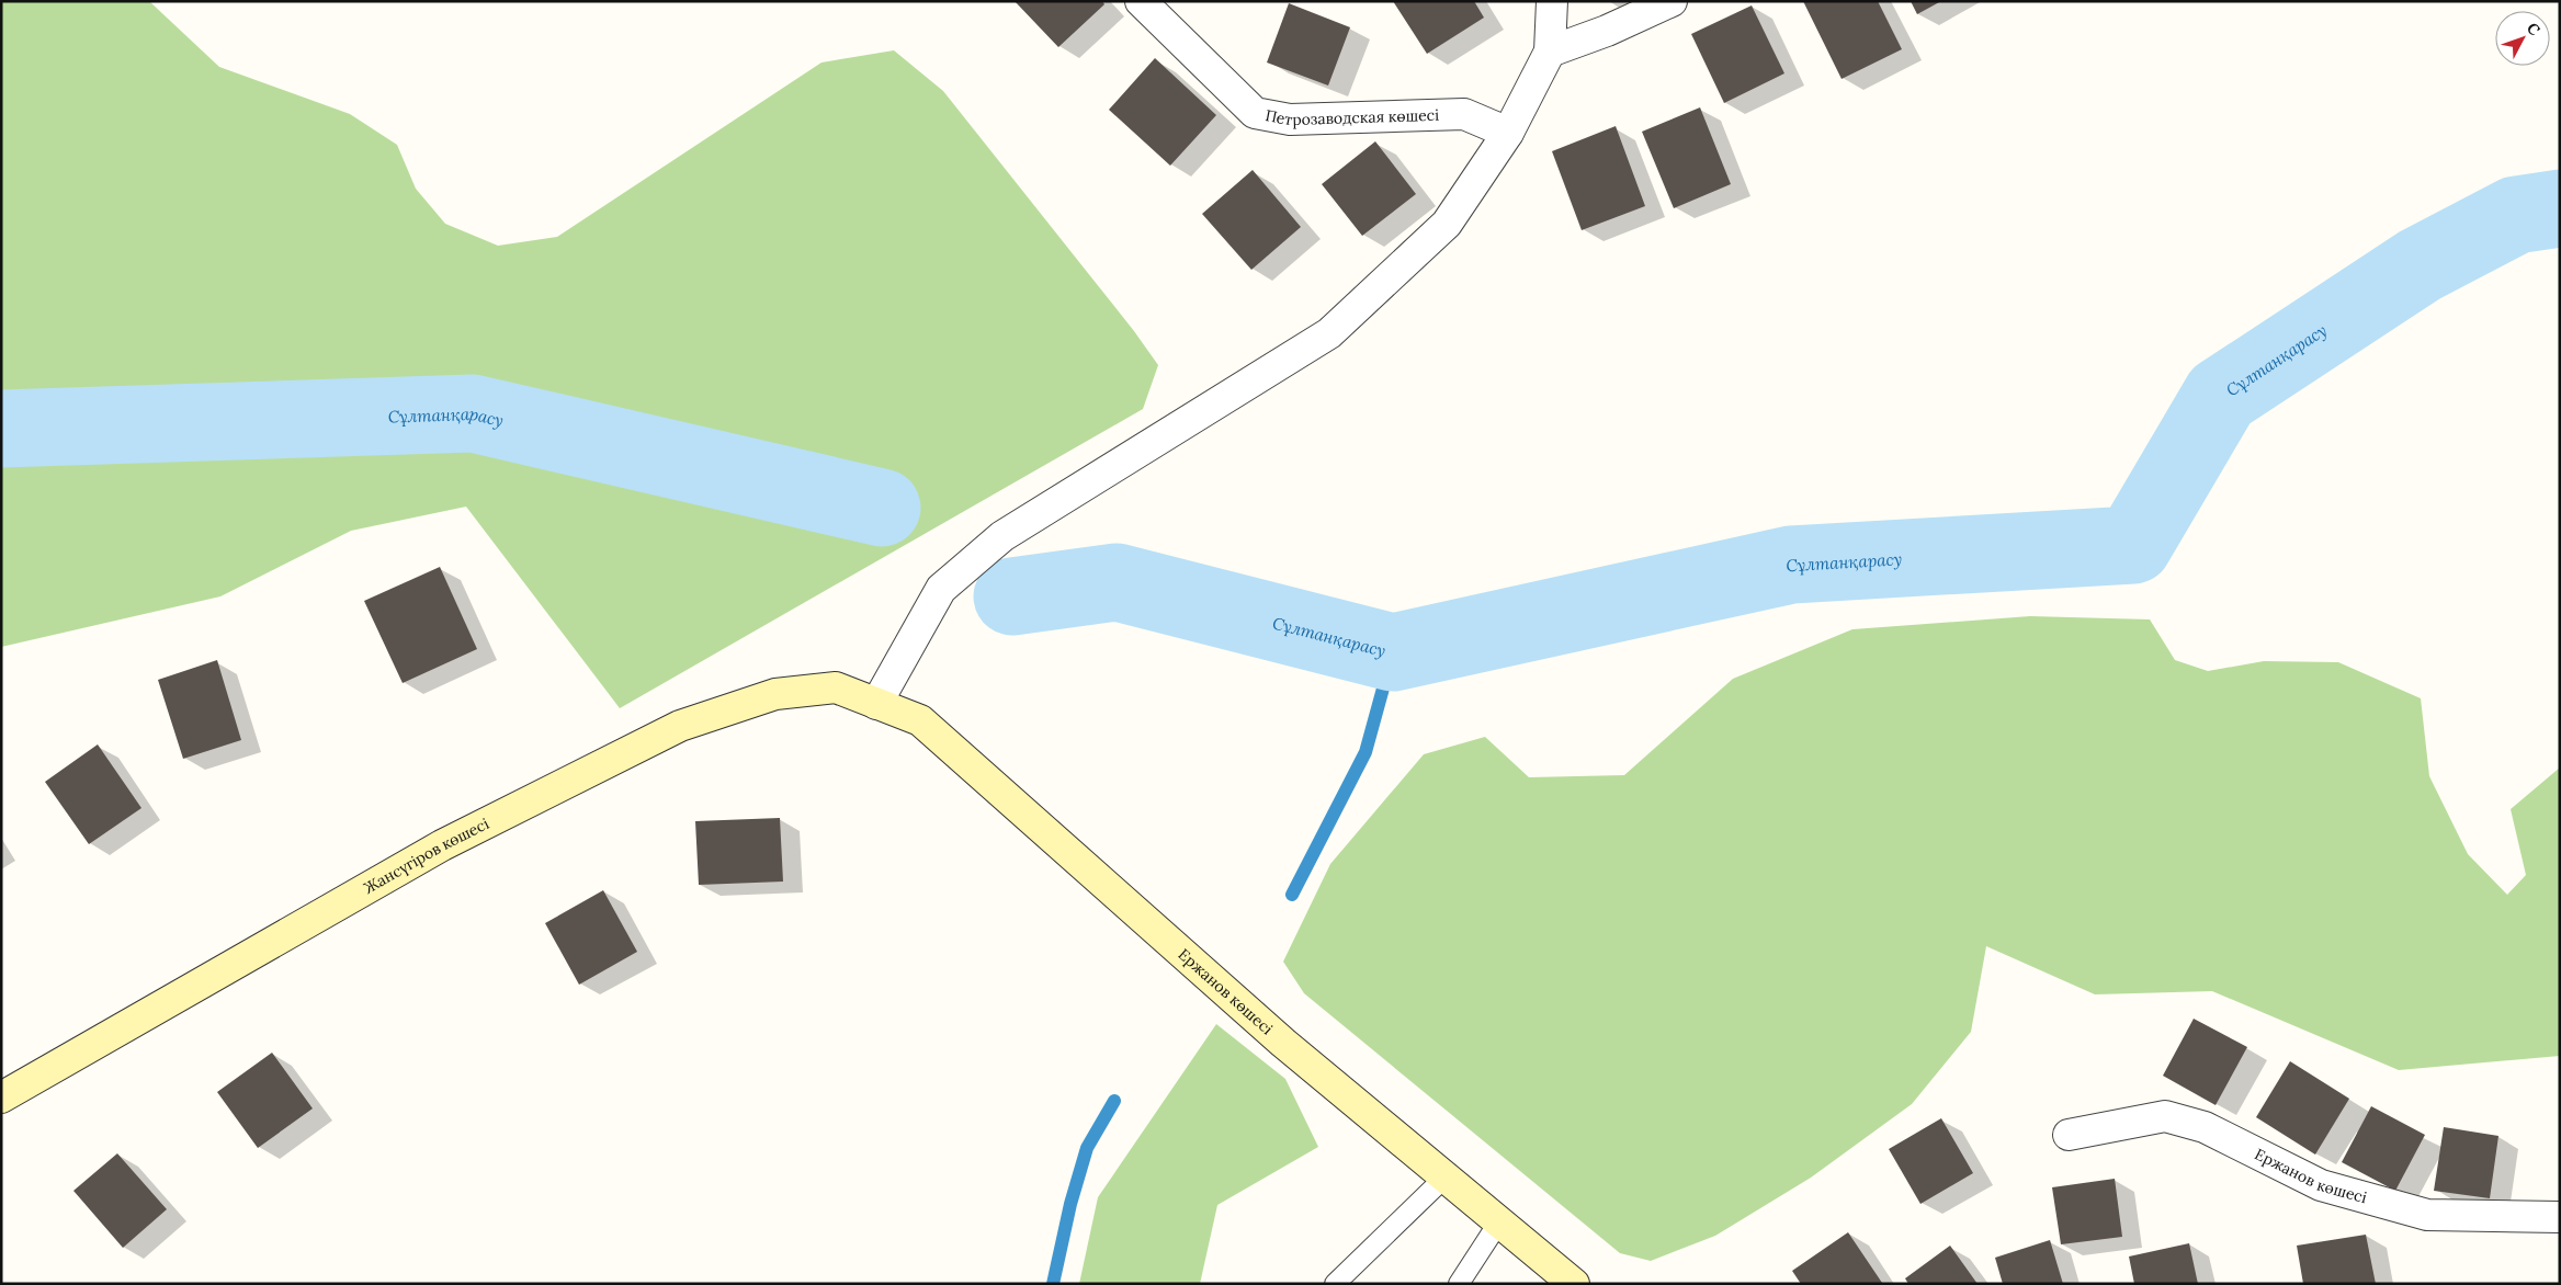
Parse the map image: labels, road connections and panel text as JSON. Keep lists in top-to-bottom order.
{
  "streets": {
    "main road": ["Жансүгіров көшесі", "Ержанов көшесі"],
    "street": ["Петрозаводская көшесі"]
  },
  "crossings": [
    ["Жансүгіров көшесі", "Ержанов көшесі"]
  ],
  "water": ["Сұлтанқарасу"],
  "north": "top right"
}
